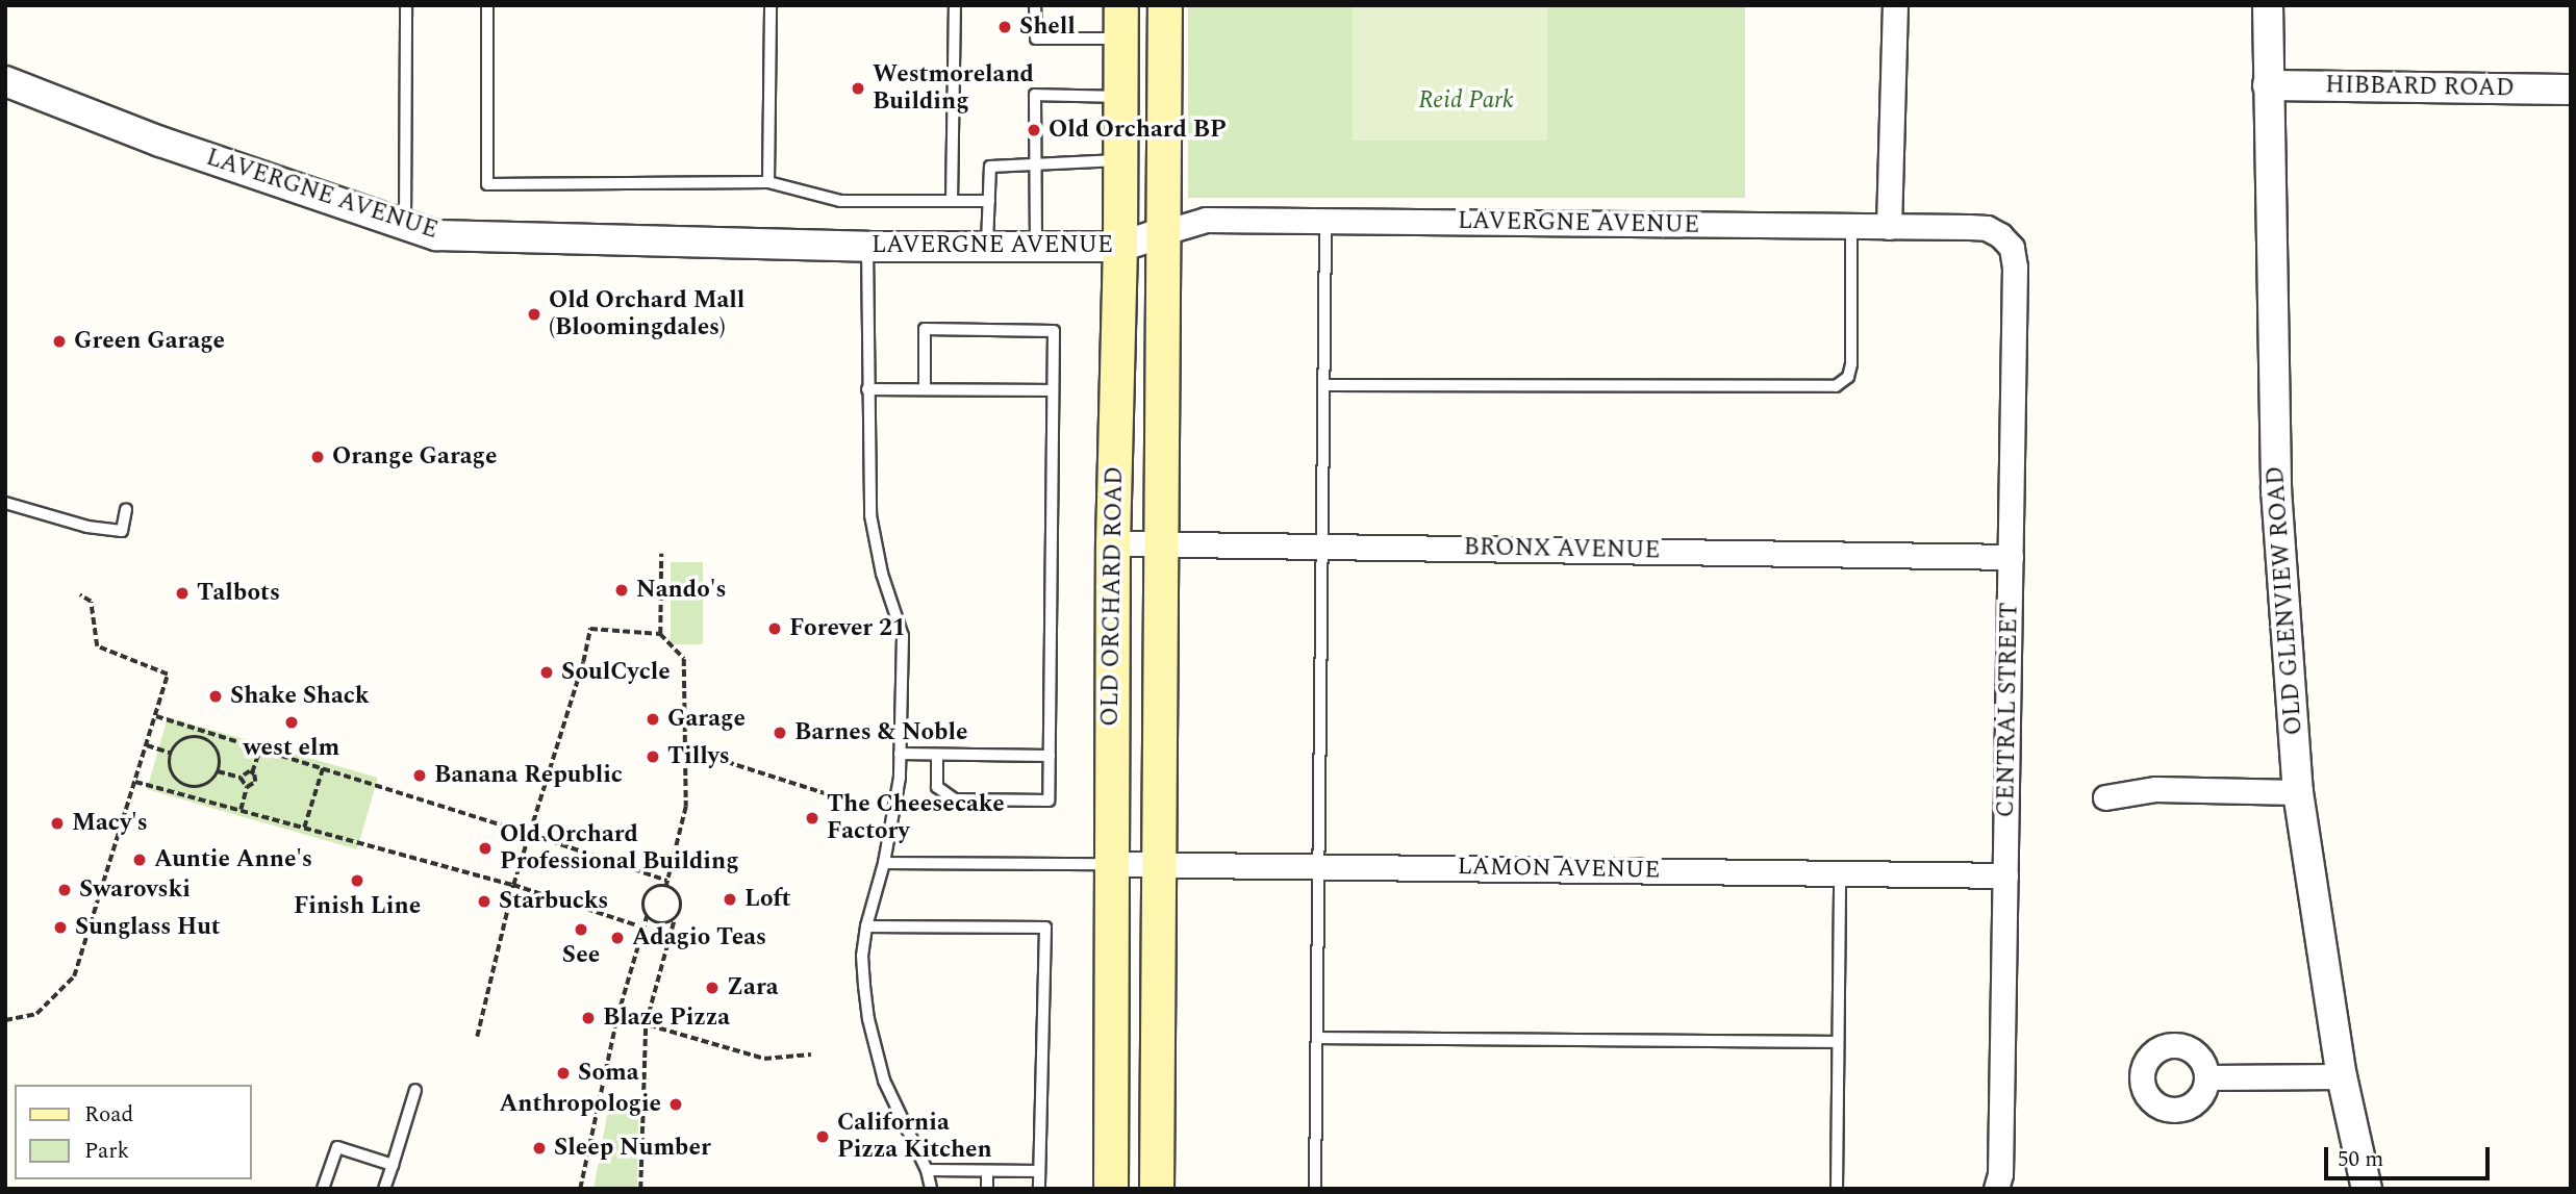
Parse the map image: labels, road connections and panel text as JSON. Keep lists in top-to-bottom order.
{
  "streets": {
    "main road": ["OLD ORCHARD ROAD"],
    "street": [
      "HIBBARD ROAD",
      "LAVERGNE AVENUE",
      "BRONX AVENUE",
      "OLD GLENVIEW ROAD",
      "CENTRAL STREET",
      "LAMON AVENUE"
    ]
  },
  "crossings": [
    ["HIBBARD ROAD", "OLD GLENVIEW ROAD"],
    ["LAVERGNE AVENUE", "OLD ORCHARD ROAD"],
    ["LAVERGNE AVENUE", "CENTRAL STREET"],
    ["BRONX AVENUE", "OLD ORCHARD ROAD"],
    ["BRONX AVENUE", "CENTRAL STREET"],
    ["OLD ORCHARD ROAD", "LAMON AVENUE"],
    ["CENTRAL STREET", "LAMON AVENUE"]
  ],
  "parks": ["Reid Park"],
  "places": [
    "Shell",
    "Westmoreland Building",
    "Old Orchard BP",
    "Old Orchard Mall (Bloomingdales)",
    "Green Garage",
    "Orange Garage",
    "Nando's",
    "Talbots",
    "Forever 21",
    "SoulCycle",
    "Shake Shack",
    "Garage",
    "west elm",
    "Barnes & Noble",
    "Tillys",
    "Banana Republic",
    "The Cheesecake Factory",
    "Macy's",
    "Old Orchard Professional Building",
    "Auntie Anne's",
    "Finish Line",
    "Swarovski",
    "Loft",
    "Starbucks",
    "Sunglass Hut",
    "See",
    "Adagio Teas",
    "Zara",
    "Blaze Pizza",
    "Soma",
    "Anthropologie",
    "California Pizza Kitchen",
    "Sleep Number"
  ],
  "legend": ["Road", "Park"],
  "scale_bar": "50 m"
}
